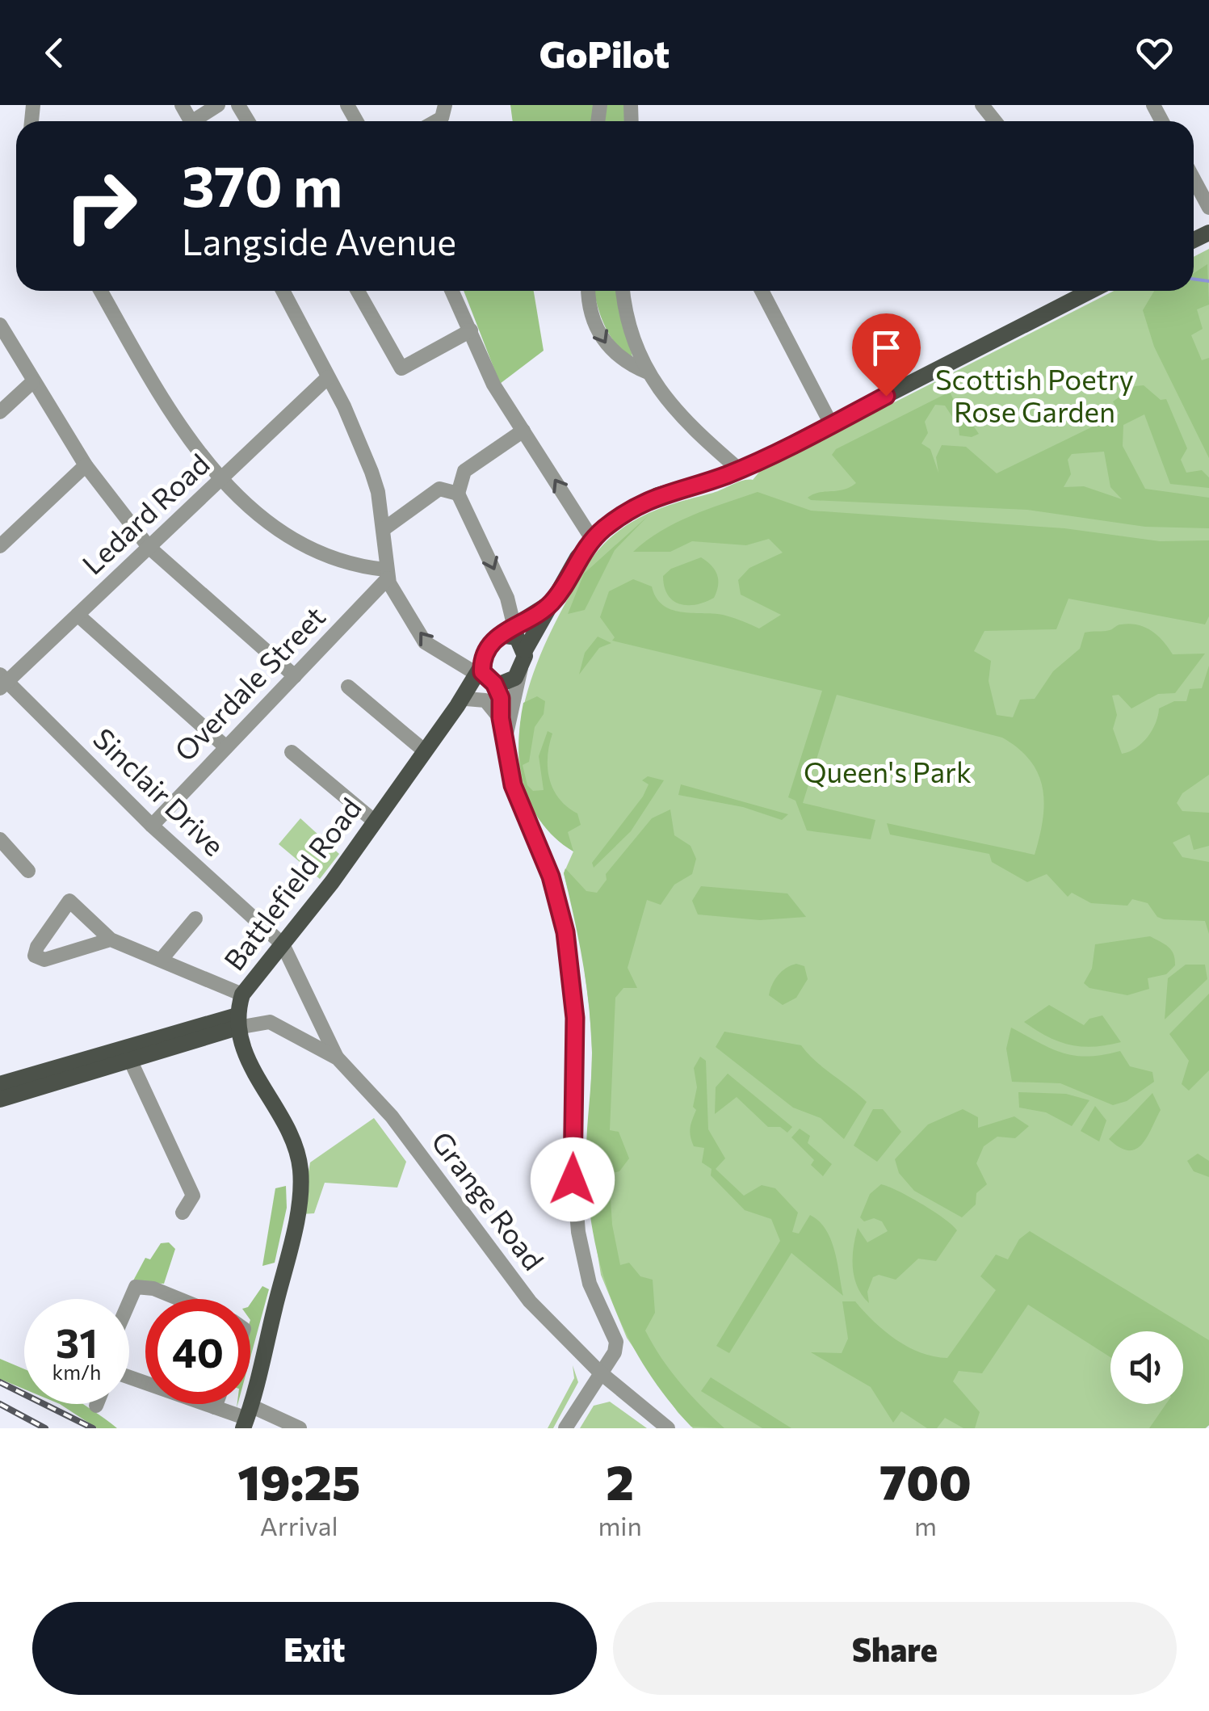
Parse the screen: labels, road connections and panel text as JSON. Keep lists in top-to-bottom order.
{
  "streets": {
    "main road": ["Battlefield Road"],
    "street": [
      "Ledard Road",
      "Overdale Street",
      "Sinclair Drive",
      "Grange Road"
    ]
  },
  "crossings": [
    ["Ledard Road", "Sinclair Drive"],
    ["Overdale Street", "Sinclair Drive"],
    ["Sinclair Drive", "Battlefield Road"],
    ["Sinclair Drive", "Grange Road"],
    ["Battlefield Road", "Grange Road"]
  ],
  "parks": ["Scottish Poetry Rose Garden", "Queen's Park"],
  "page": {
    "header": "GoPilot",
    "turn": ["370 m", "Langside Avenue"],
    "speed": "31 km/h",
    "limit": "40",
    "eta": [
      "19:25",
      "Arrival",
      "2",
      "min",
      "700",
      "m"
    ],
    "buttons": ["Exit", "Share"]
  }
}
